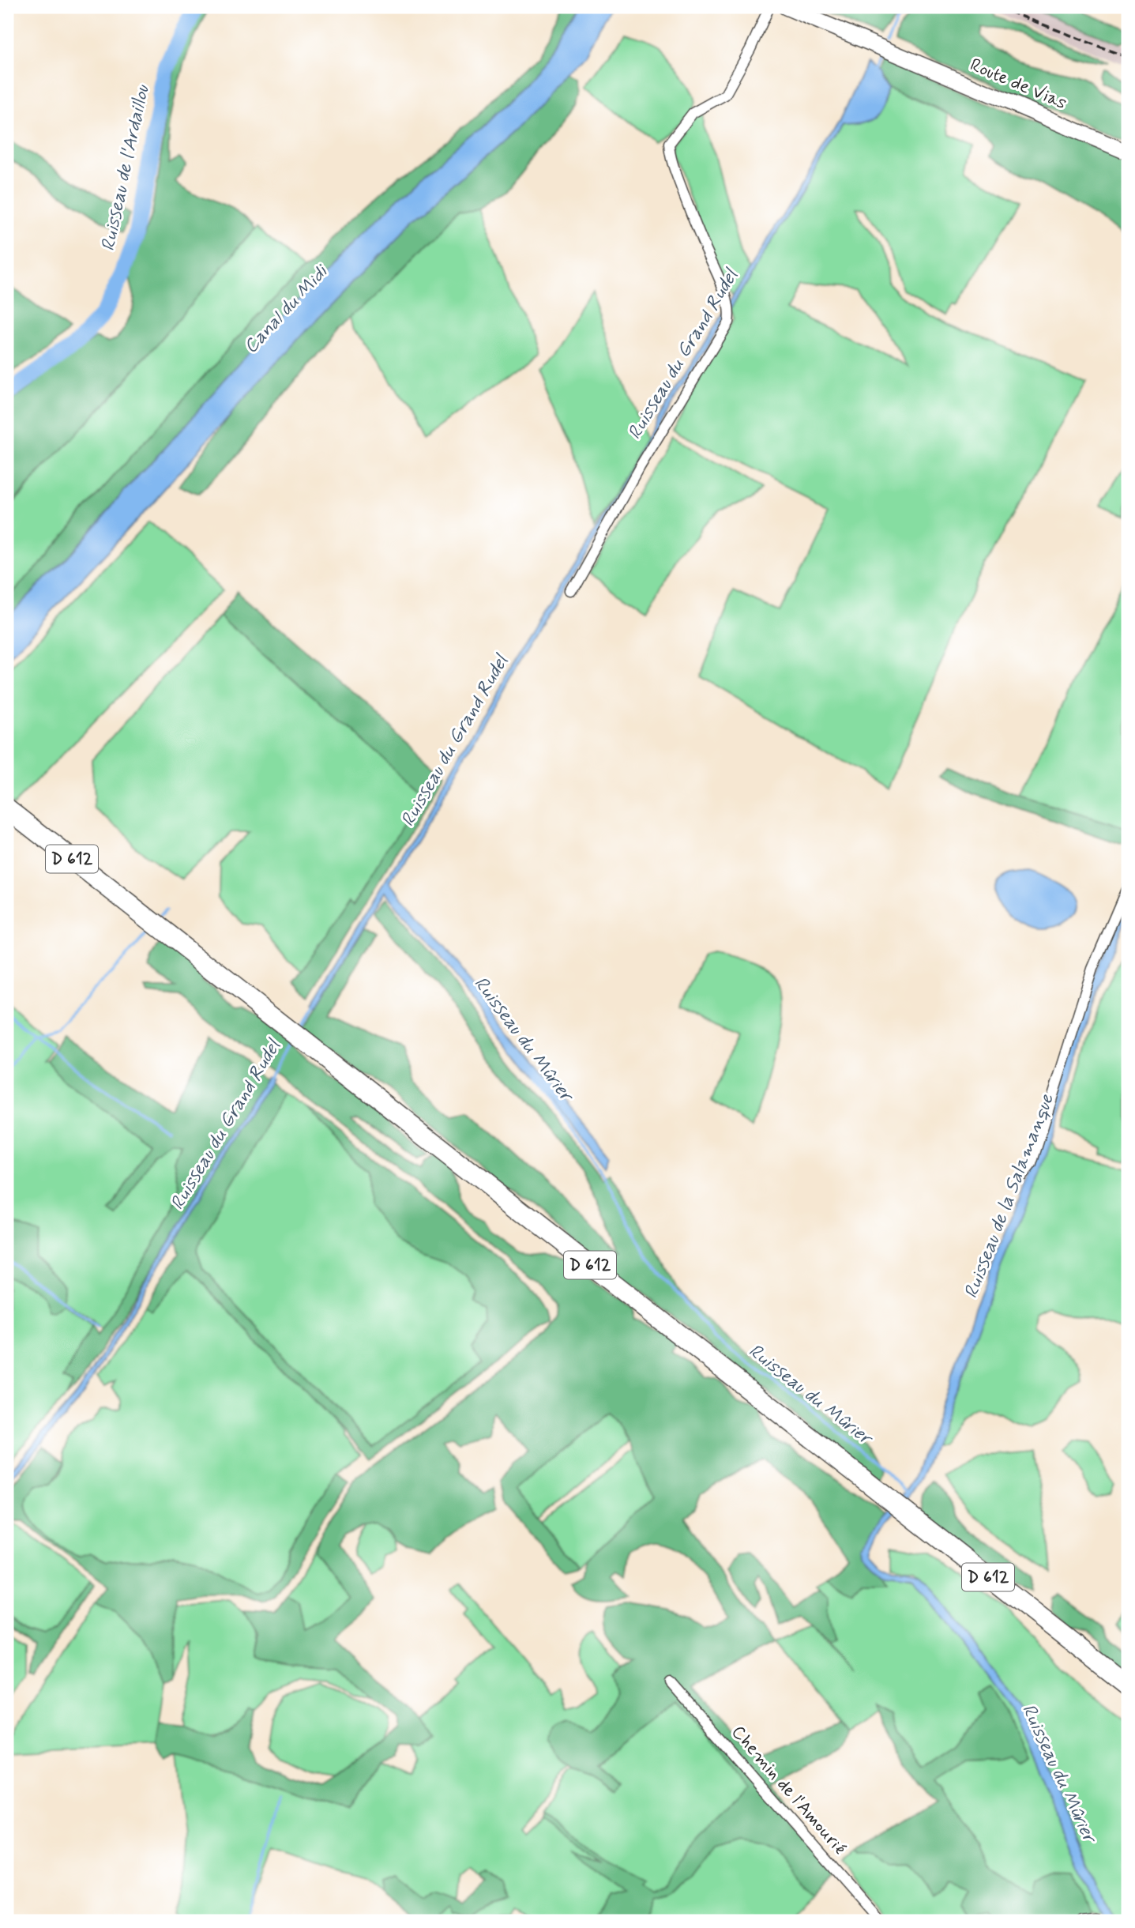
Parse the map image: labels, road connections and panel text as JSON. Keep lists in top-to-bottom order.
{
  "streets": {
    "highway": ["D 612"],
    "main road": ["Route de Vias"],
    "street": ["Chemin de l'Amourié"]
  },
  "water": [
    "Ruisseau de l'Ardaillou",
    "Canal du Midi",
    "Ruisseau du Grand Rudel",
    "Ruisseau du Mûrier",
    "Ruisseau de la Salamanque"
  ]
}
